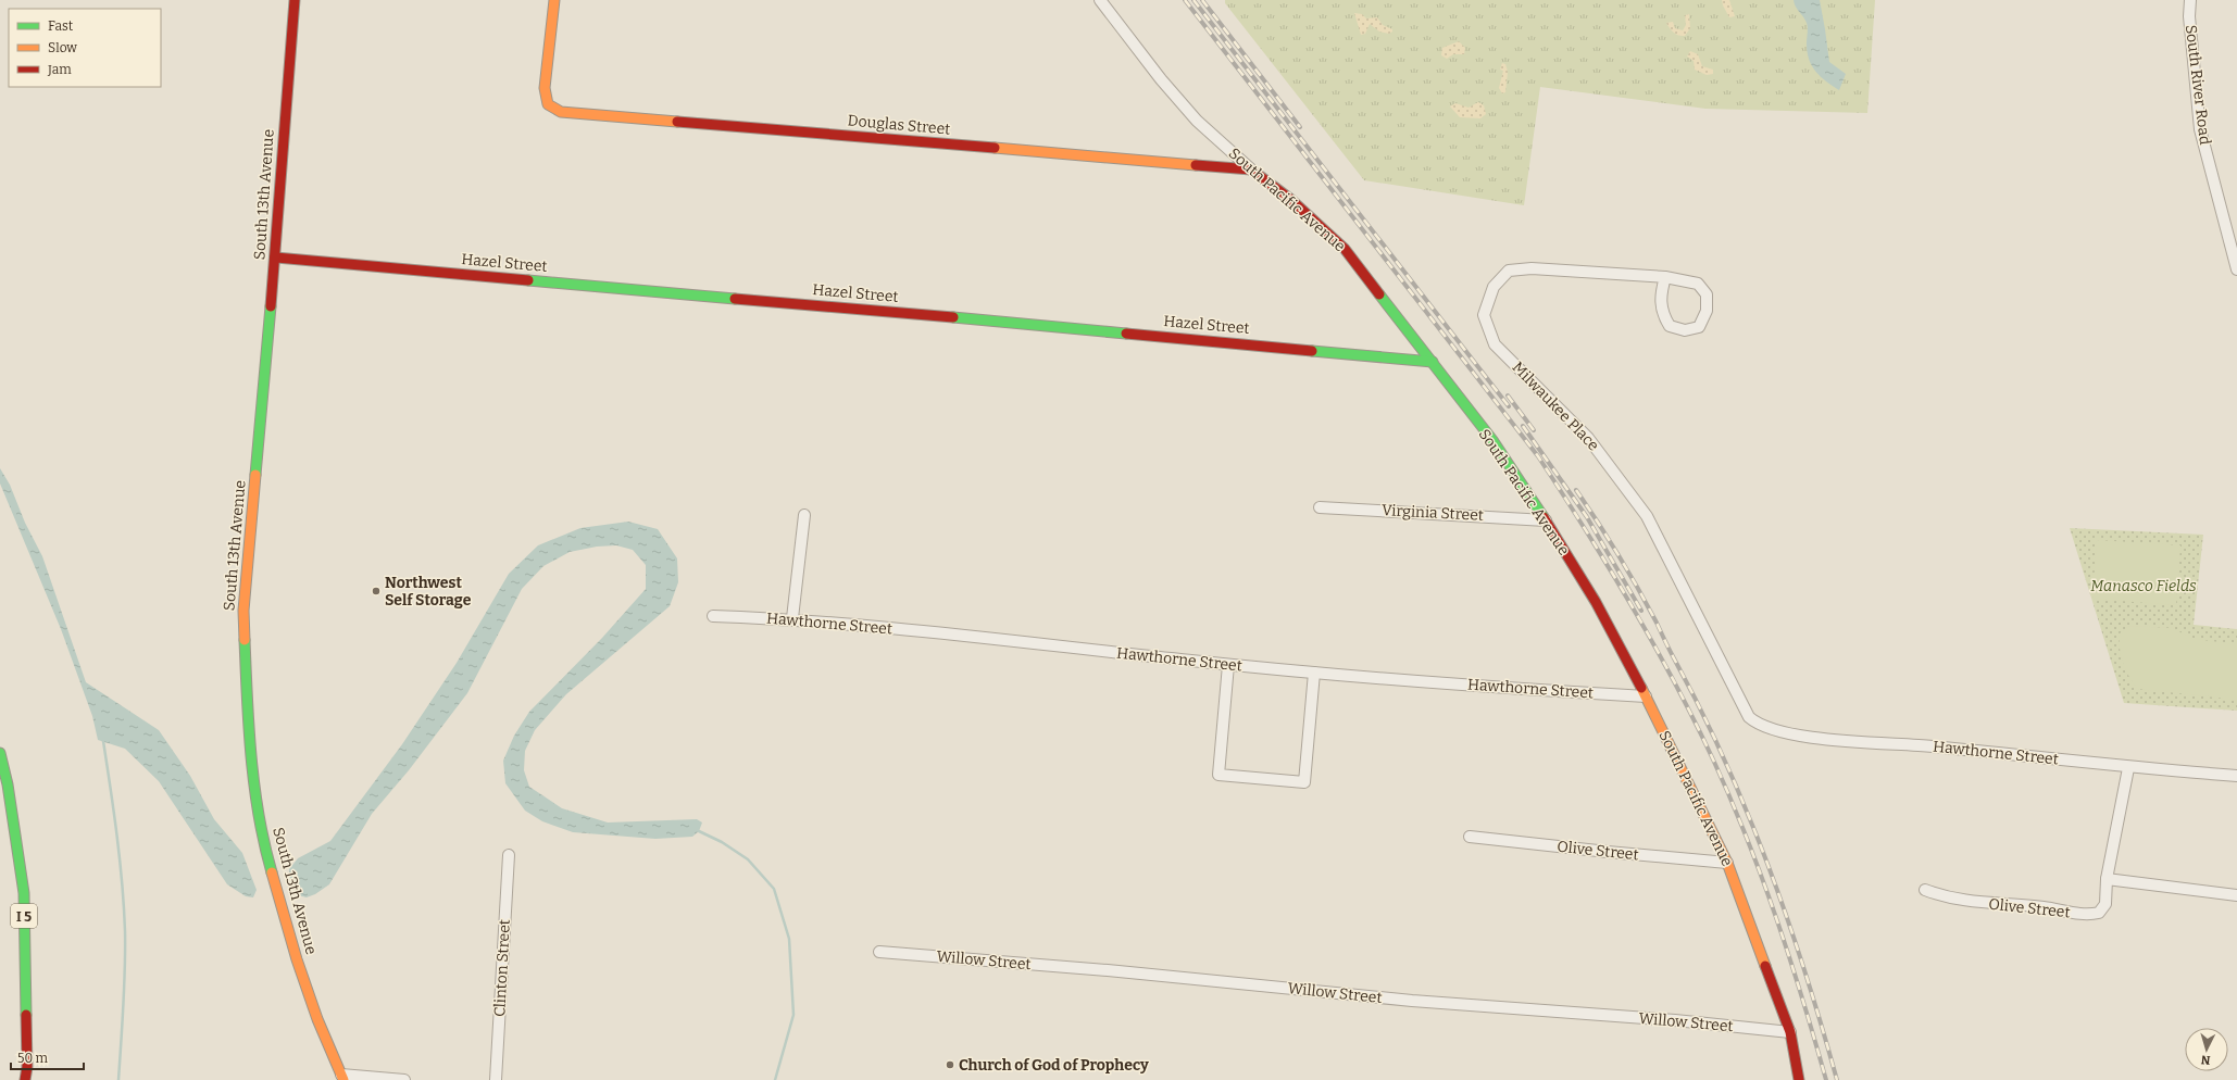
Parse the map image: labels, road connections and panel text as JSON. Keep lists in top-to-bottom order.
{
  "streets": {
    "main road": [
      "Douglas Street",
      "South 13th Avenue",
      "South Pacific Avenue",
      "Hazel Street",
      "I 5"
    ],
    "street": [
      "South River Road",
      "Milwaukee Place",
      "Virginia Street",
      "Hawthorne Street",
      "Olive Street",
      "Willow Street",
      "Clinton Street"
    ]
  },
  "crossings": [
    ["Douglas Street", "South Pacific Avenue"],
    ["South 13th Avenue", "Hazel Street"],
    ["South Pacific Avenue", "Hazel Street"],
    ["South Pacific Avenue", "Virginia Street"],
    ["South Pacific Avenue", "Hawthorne Street"],
    ["South Pacific Avenue", "Olive Street"],
    ["South Pacific Avenue", "Willow Street"],
    ["Milwaukee Place", "Hawthorne Street"],
    ["Hawthorne Street", "Olive Street"]
  ],
  "parks": ["Manasco Fields"],
  "places": ["Northwest Self Storage", "Church of God of Prophecy"],
  "legend": ["Fast", "Slow", "Jam"],
  "scale_bar": "50 m",
  "north": "bottom"
}
